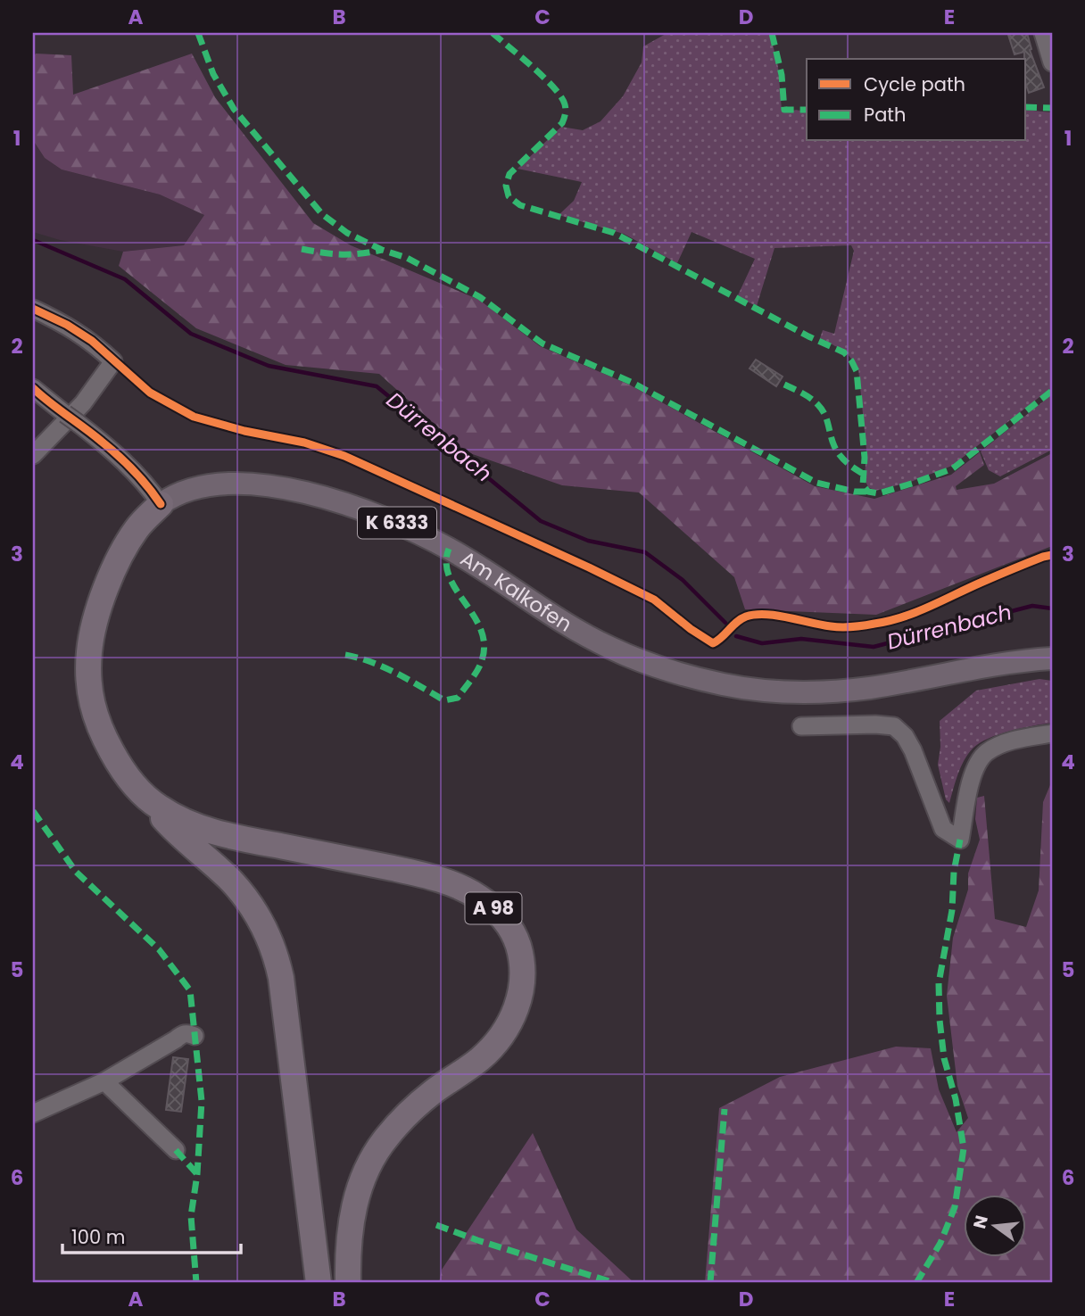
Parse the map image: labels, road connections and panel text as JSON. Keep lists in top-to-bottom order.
{
  "streets": {
    "highway": ["A 98"],
    "main road": ["K 6333", "Am Kalkofen"]
  },
  "crossings": [
    ["Am Kalkofen", "A 98"]
  ],
  "water": ["Dürrenbach"],
  "legend": ["Cycle path", "Path"],
  "scale_bar": "100 m",
  "north": "left",
  "grid": {
    "columns": [
      "A",
      "B",
      "C",
      "D",
      "E"
    ],
    "rows": [
      "1",
      "2",
      "3",
      "4",
      "5",
      "6"
    ]
  }
}
